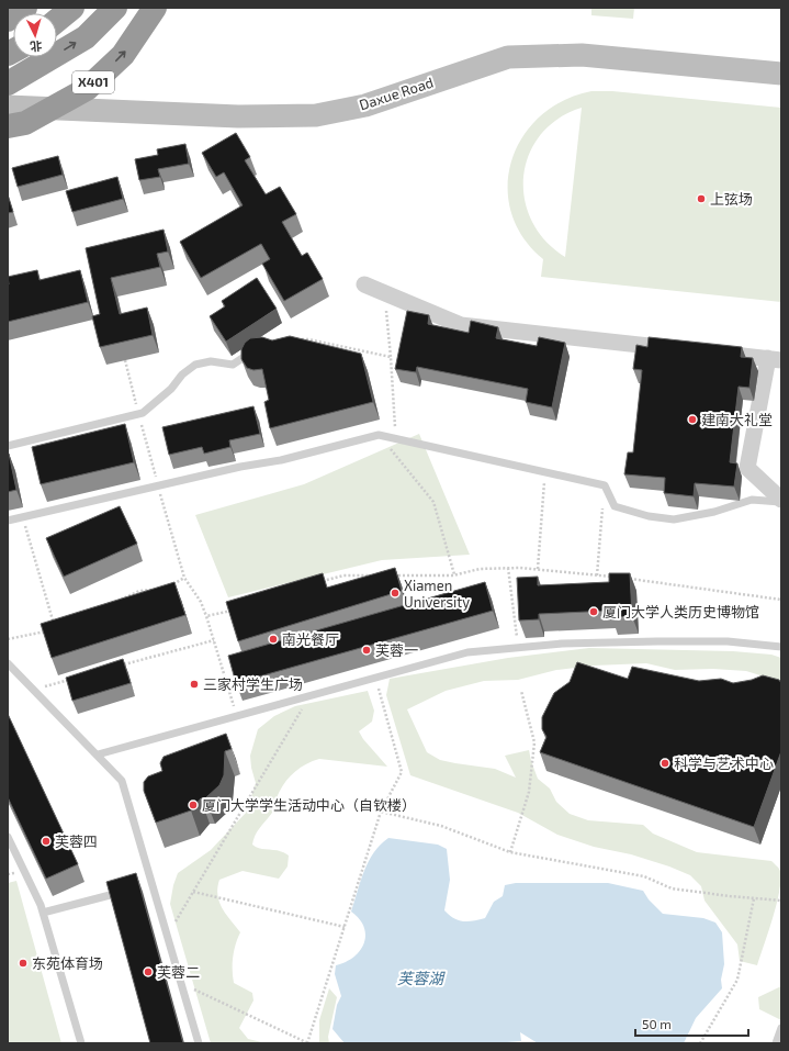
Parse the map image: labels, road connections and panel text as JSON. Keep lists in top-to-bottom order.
{
  "streets": {
    "highway": ["X401"],
    "street": ["Daxue Road"]
  },
  "water": ["芙蓉湖"],
  "places": [
    "上弦场",
    "建南大礼堂",
    "Xiamen University",
    "厦门大学人类历史博物馆",
    "南光餐厅",
    "芙蓉一",
    "三家村学生广场",
    "科学与艺术中心",
    "厦门大学学生活动中心（自钦楼）",
    "芙蓉四",
    "东苑体育场",
    "芙蓉二"
  ],
  "scale_bar": "50 m",
  "north": "bottom"
}
